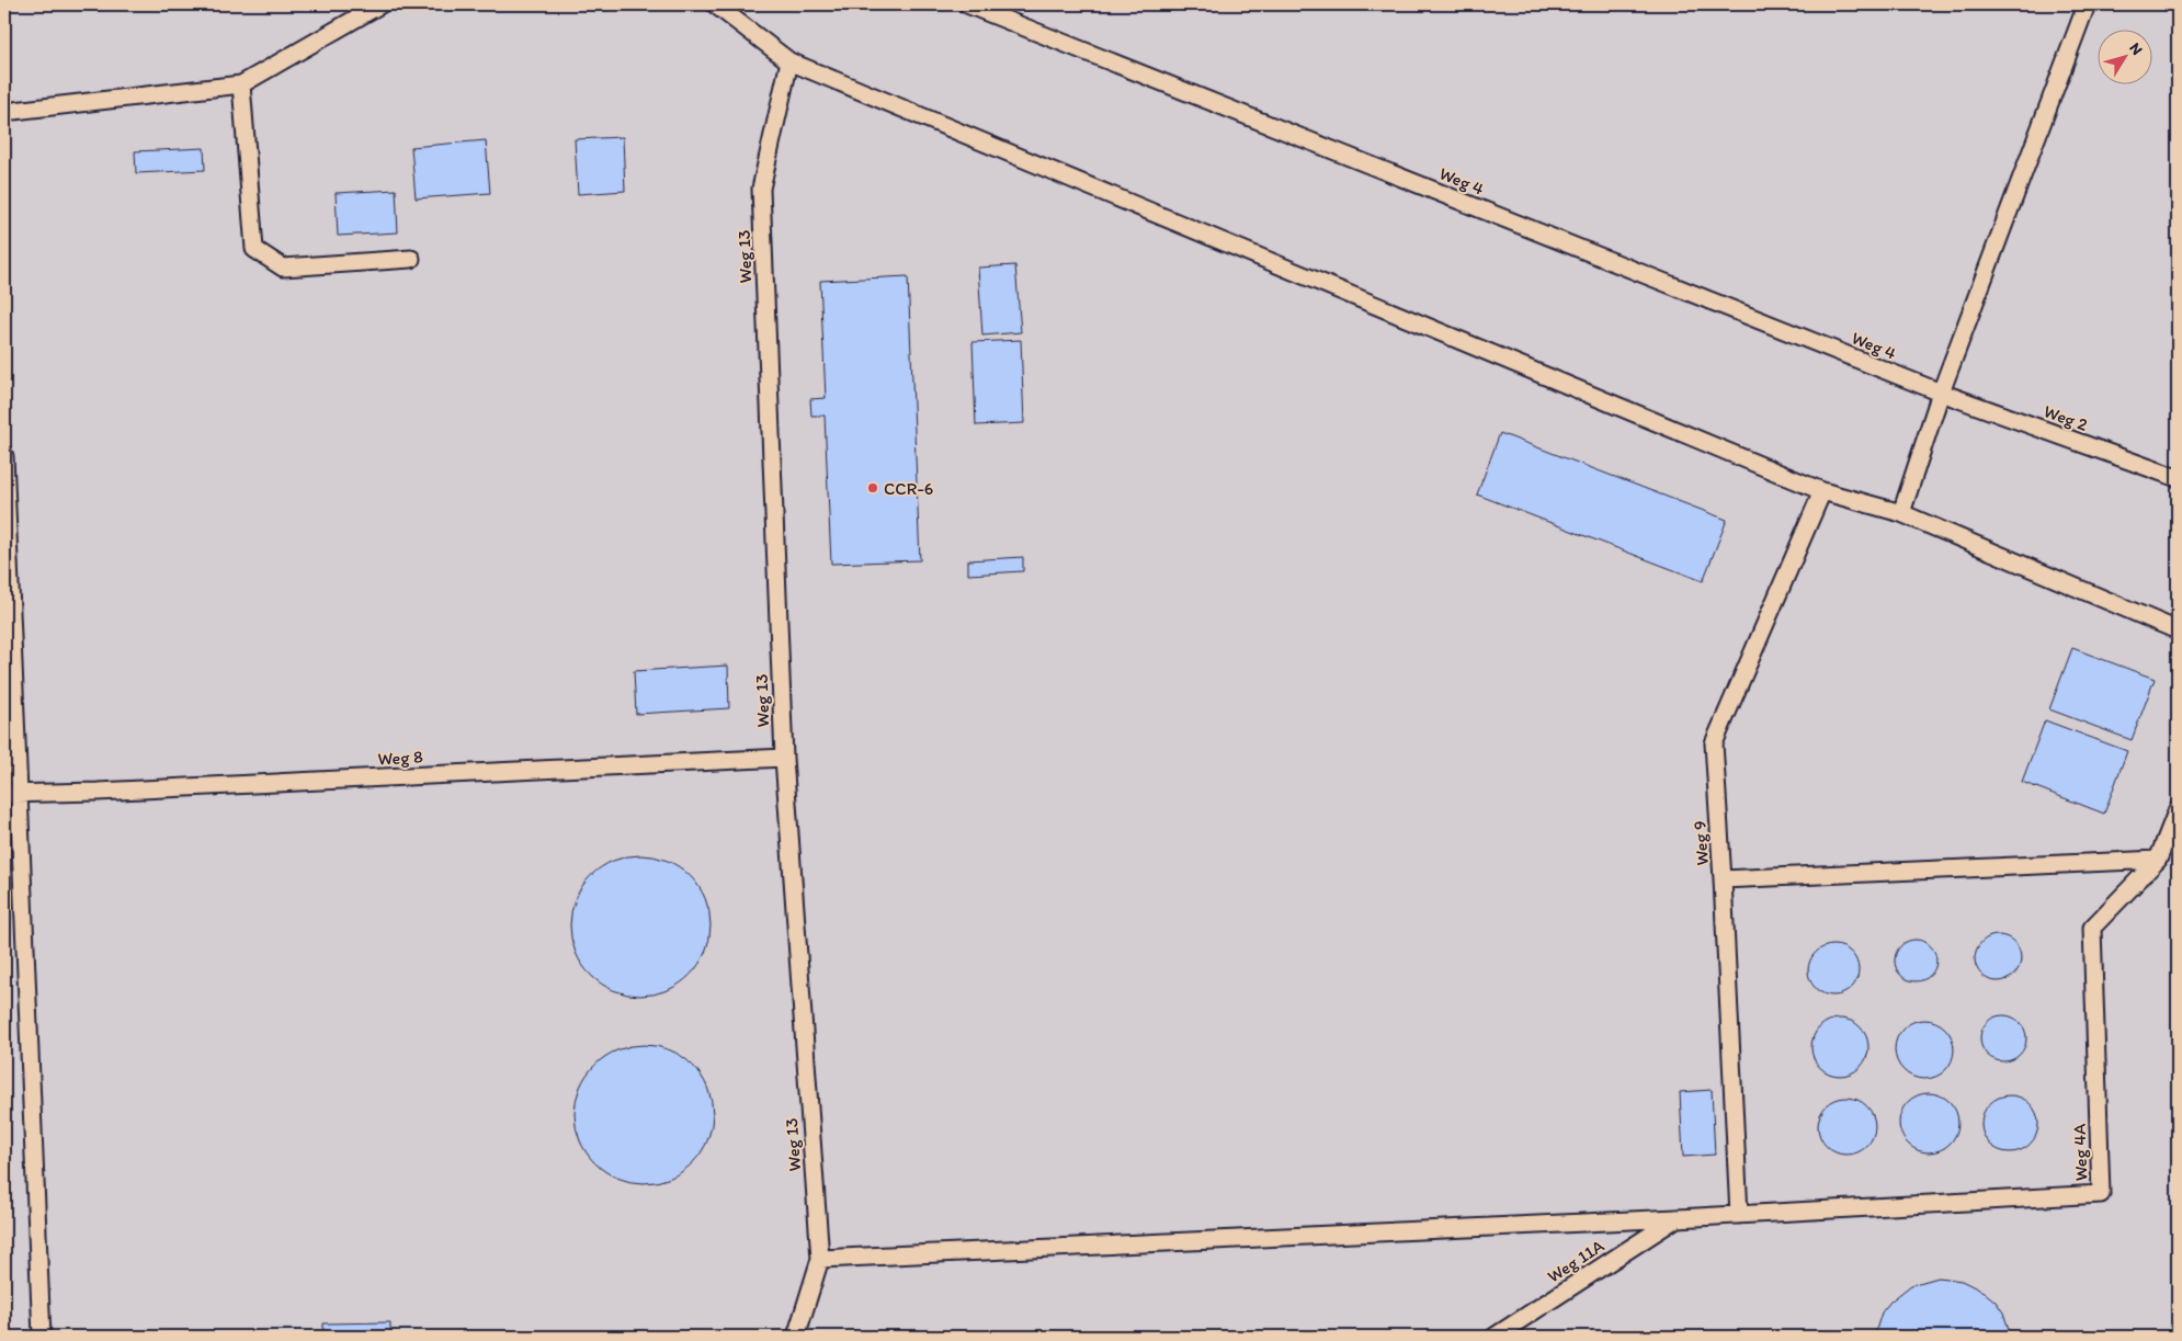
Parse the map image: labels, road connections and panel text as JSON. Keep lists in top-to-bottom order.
{
  "streets": {
    "lane": [
      "Weg 4",
      "Weg 13",
      "Weg 2",
      "Weg 8",
      "Weg 9",
      "Weg 4A",
      "Weg 11A"
    ]
  },
  "crossings": [
    ["Weg 4", "Weg 2"],
    ["Weg 13", "Weg 8"],
    ["Weg 9", "Weg 4A"]
  ],
  "places": ["CCR-6"],
  "north": "top right"
}
